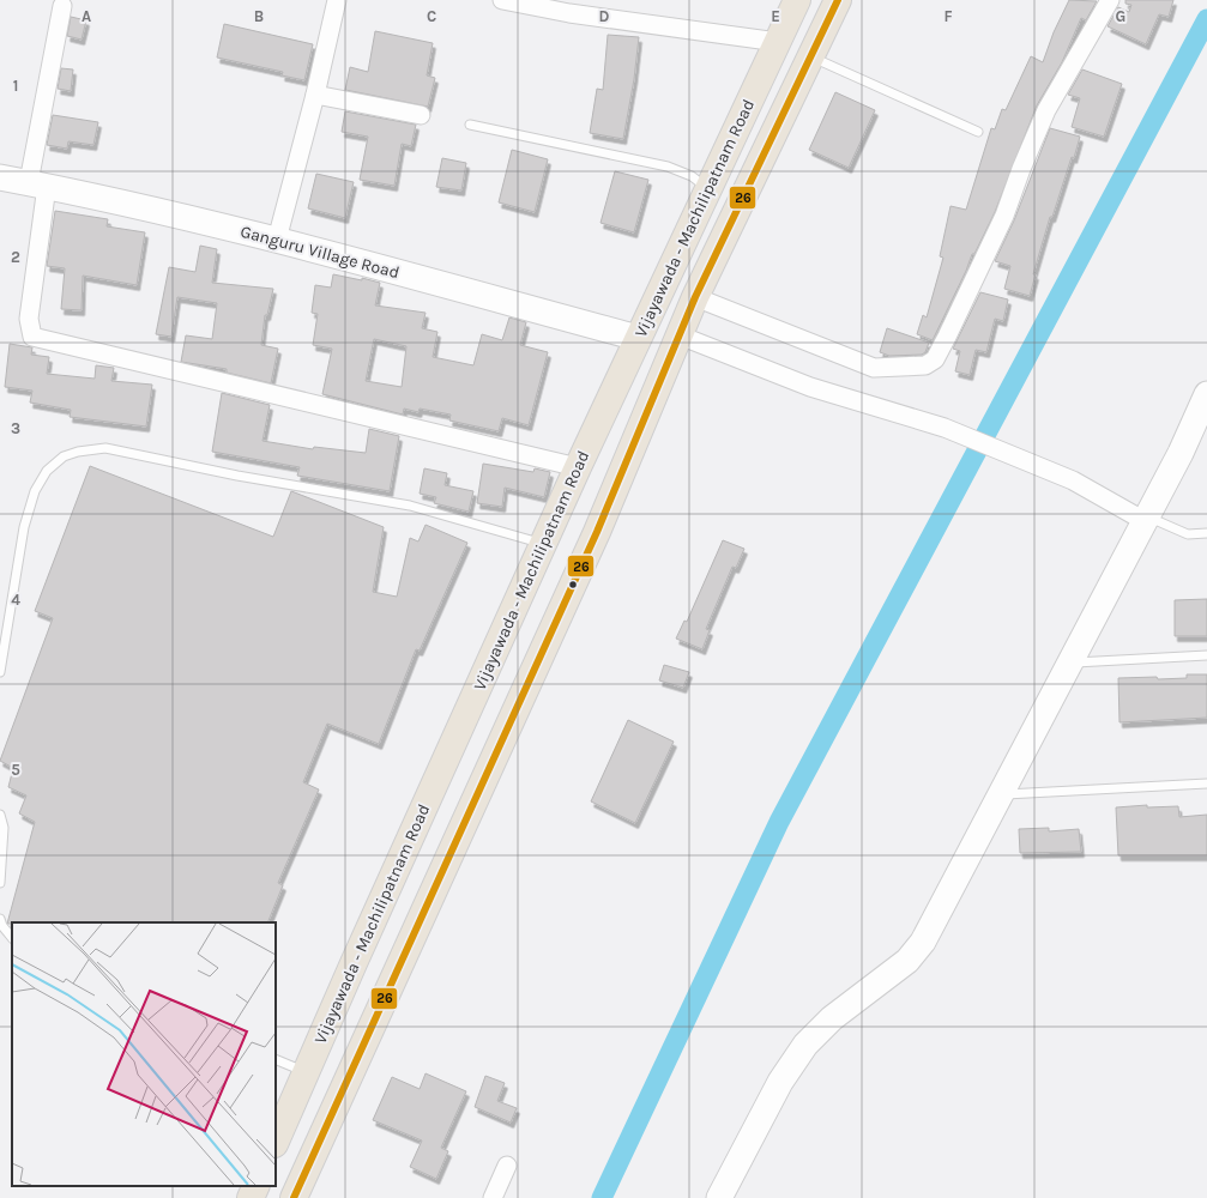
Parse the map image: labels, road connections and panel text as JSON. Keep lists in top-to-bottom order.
{
  "streets": {
    "highway": ["Vijayawada - Machilipatnam Road"],
    "street": ["Ganguru Village Road"]
  },
  "crossings": [
    ["Vijayawada - Machilipatnam Road", "Ganguru Village Road"]
  ],
  "lines": ["transit line 26"],
  "grid": {
    "columns": [
      "A",
      "B",
      "C",
      "D",
      "E",
      "F",
      "G"
    ],
    "rows": [
      "1",
      "2",
      "3",
      "4",
      "5"
    ]
  }
}
